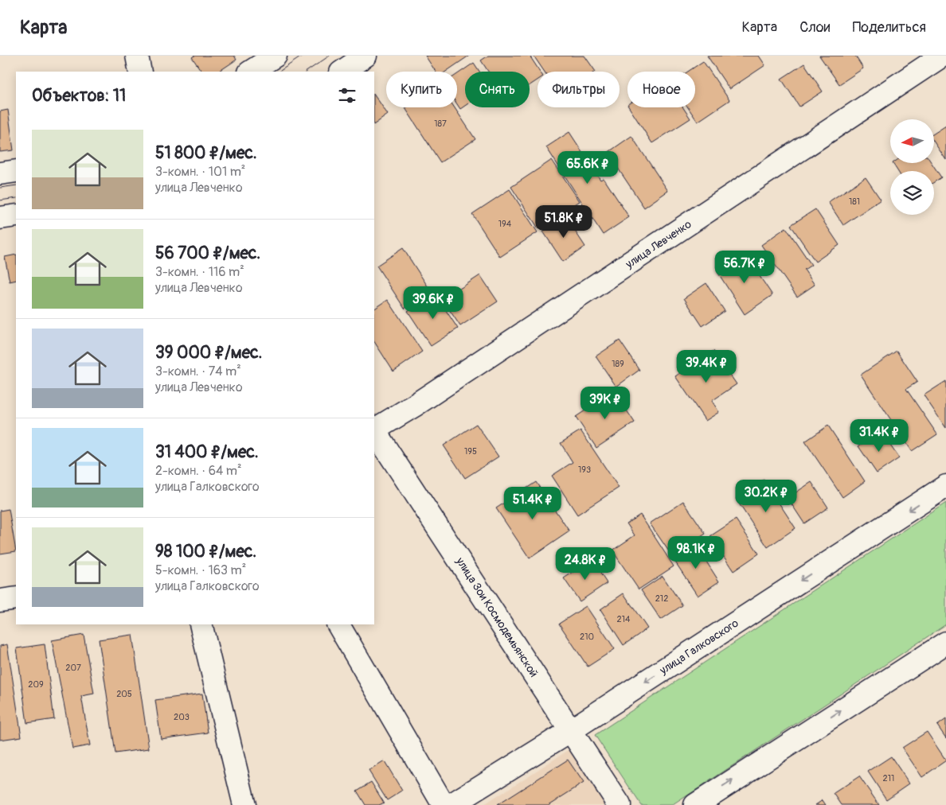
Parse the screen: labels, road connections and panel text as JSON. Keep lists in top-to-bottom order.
{
  "streets": {
    "street": ["улица Левченко", "улица Зои Космодемьянской", "улица Галковского"]
  },
  "crossings": [
    ["улица Зои Космодемьянской", "улица Галковского"]
  ],
  "house_numbers": [
    "187",
    "181",
    "194",
    "189",
    "195",
    "193",
    "212",
    "214",
    "210",
    "207",
    "209",
    "205",
    "203",
    "211"
  ],
  "north": "left",
  "page": {
    "header": "Карта",
    "nav": ["Карта", "Слои", "Поделиться"],
    "chip": [
      "Купить",
      "Снять",
      "Фильтры",
      "Новое"
    ],
    "heading": "Объектов: 11",
    "list": [
      {
        "name": "51 800 ₽/мес.",
        "note": "3-комн. · 101 m² · улица Левченко"
      },
      {
        "name": "56 700 ₽/мес.",
        "note": "3-комн. · 116 m² · улица Левченко"
      },
      {
        "name": "39 000 ₽/мес.",
        "note": "3-комн. · 74 m² · улица Левченко"
      },
      {
        "name": "31 400 ₽/мес.",
        "note": "2-комн. · 64 m² · улица Галковского"
      },
      {
        "name": "98 100 ₽/мес.",
        "note": "5-комн. · 163 m² · улица Галковского"
      }
    ],
    "price": [
      "65.6K ₽",
      "51.8K ₽",
      "56.7K ₽",
      "39.6K ₽",
      "39.4K ₽",
      "39K ₽",
      "31.4K ₽",
      "30.2K ₽",
      "51.4K ₽",
      "98.1K ₽",
      "24.8K ₽"
    ]
  }
}
